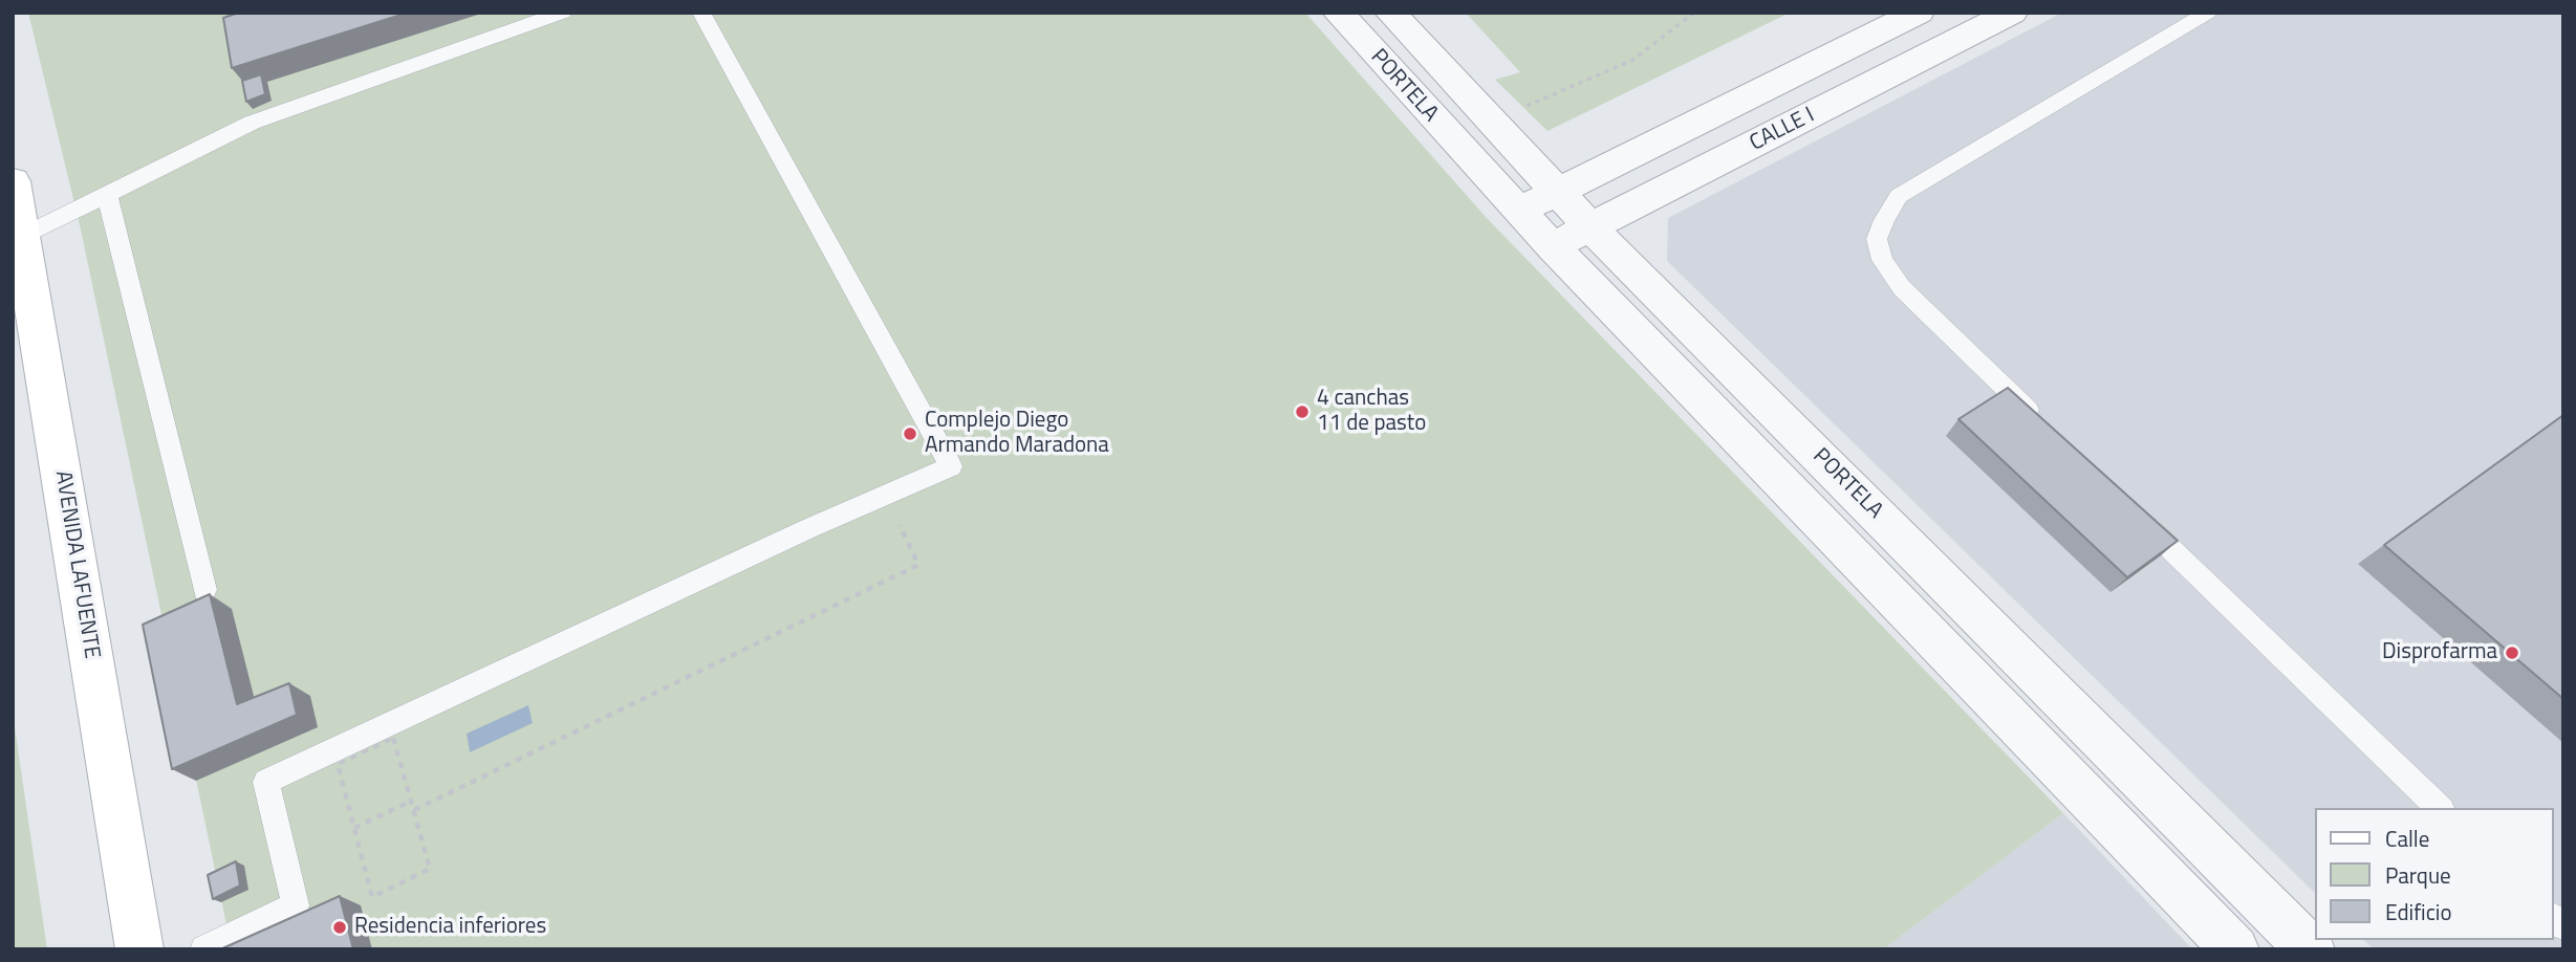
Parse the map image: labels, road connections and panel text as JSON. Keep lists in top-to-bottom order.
{
  "streets": {
    "street": ["PORTELA", "CALLE I", "AVENIDA LAFUENTE"]
  },
  "crossings": [
    ["PORTELA", "CALLE I"]
  ],
  "places": [
    "4 canchas 11 de pasto",
    "Complejo Diego Armando Maradona",
    "Disprofarma",
    "Residencia inferiores"
  ],
  "legend": ["Calle", "Parque", "Edificio"]
}
